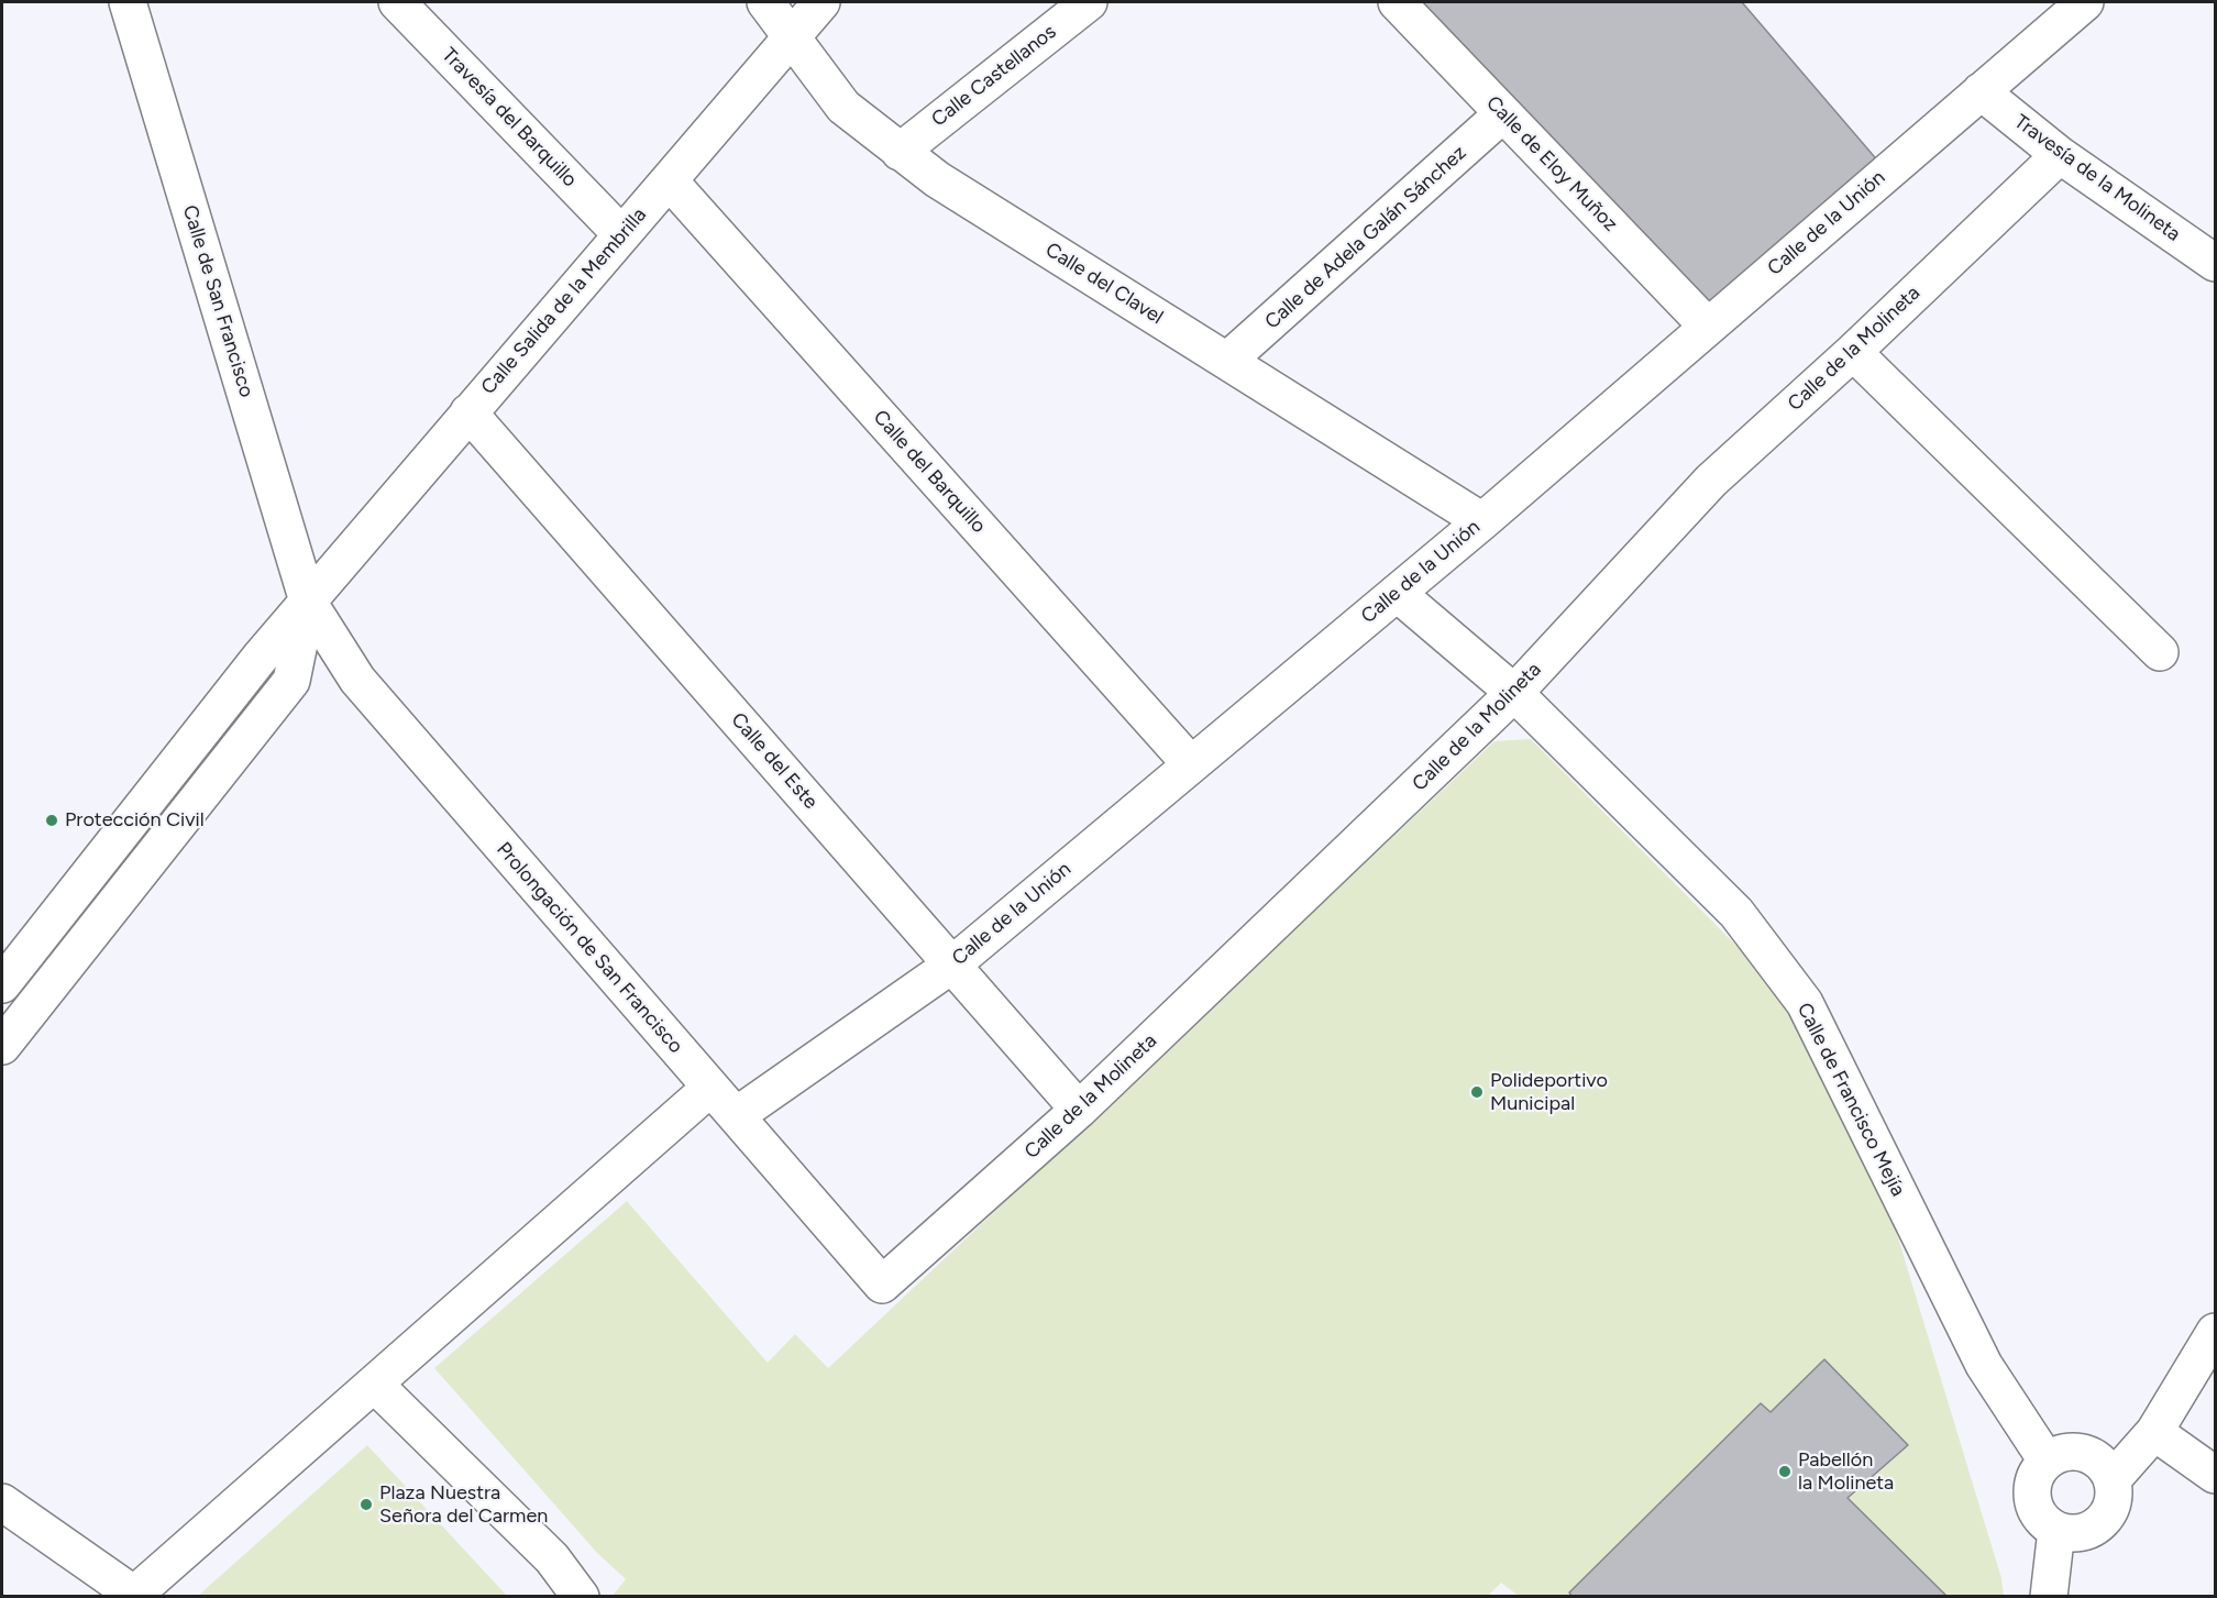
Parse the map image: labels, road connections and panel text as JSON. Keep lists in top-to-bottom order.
{
  "streets": {
    "street": [
      "Calle Castellanos",
      "Travesía del Barquillo",
      "Calle de Eloy Muñoz",
      "Travesía de la Molineta",
      "Calle de la Unión",
      "Calle de Adela Galán Sánchez",
      "Calle del Clavel",
      "Calle de San Francisco",
      "Calle Salida de la Membrilla",
      "Calle de la Molineta",
      "Calle del Barquillo",
      "Calle del Este",
      "Prolongación de San Francisco",
      "Calle de Francisco Mejía"
    ]
  },
  "crossings": [
    ["Calle Castellanos", "Calle del Clavel"],
    ["Travesía del Barquillo", "Calle Salida de la Membrilla"],
    ["Calle de Eloy Muñoz", "Calle de la Unión"],
    ["Calle de Eloy Muñoz", "Calle de Adela Galán Sánchez"],
    ["Travesía de la Molineta", "Calle de la Unión"],
    ["Travesía de la Molineta", "Calle de la Molineta"],
    ["Calle de la Unión", "Calle del Clavel"],
    ["Calle de la Unión", "Calle del Barquillo"],
    ["Calle de la Unión", "Calle del Este"],
    ["Calle de la Unión", "Prolongación de San Francisco"],
    ["Calle de la Unión", "Calle de Francisco Mejía"],
    ["Calle de Adela Galán Sánchez", "Calle del Clavel"],
    ["Calle del Clavel", "Calle Salida de la Membrilla"],
    ["Calle de San Francisco", "Calle Salida de la Membrilla"],
    ["Calle de San Francisco", "Prolongación de San Francisco"],
    ["Calle Salida de la Membrilla", "Calle del Barquillo"],
    ["Calle Salida de la Membrilla", "Calle del Este"],
    ["Calle Salida de la Membrilla", "Prolongación de San Francisco"],
    ["Calle de la Molineta", "Calle del Este"],
    ["Calle de la Molineta", "Prolongación de San Francisco"],
    ["Calle de la Molineta", "Calle de Francisco Mejía"]
  ],
  "places": [
    "Protección Civil",
    "Polideportivo Municipal",
    "Pabellón la Molineta",
    "Plaza Nuestra Señora del Carmen"
  ]
}
